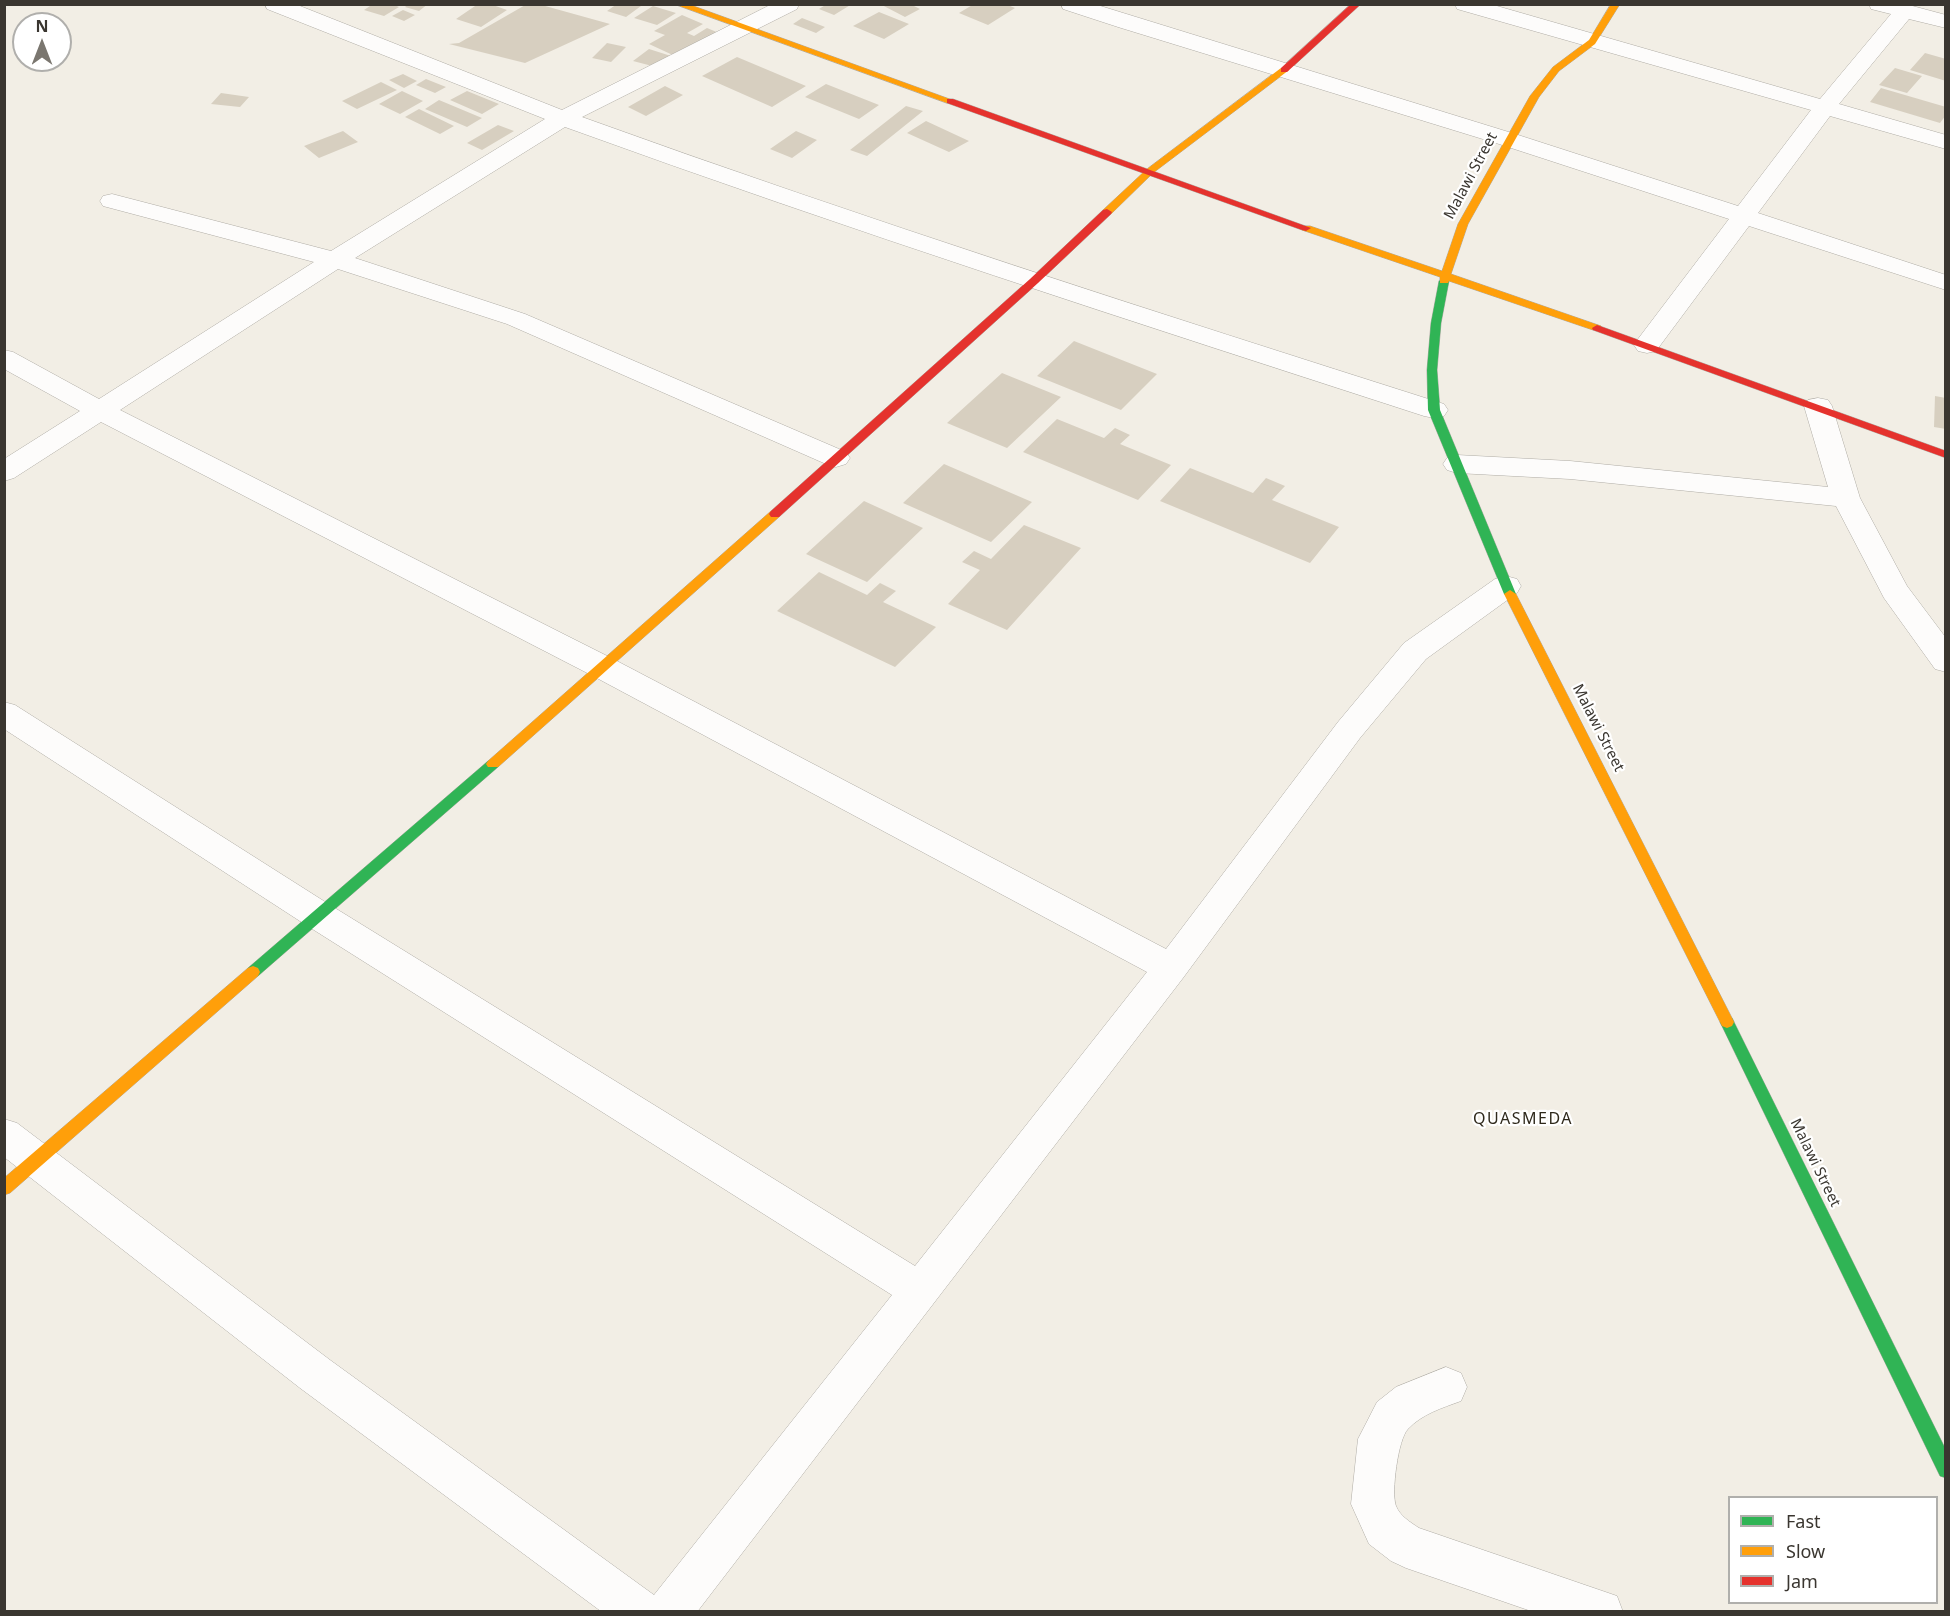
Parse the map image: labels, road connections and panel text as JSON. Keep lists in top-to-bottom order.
{
  "streets": {
    "street": ["Malawi Street"]
  },
  "districts": ["QUASMEDA"],
  "legend": ["Fast", "Slow", "Jam"],
  "north": "top"
}
